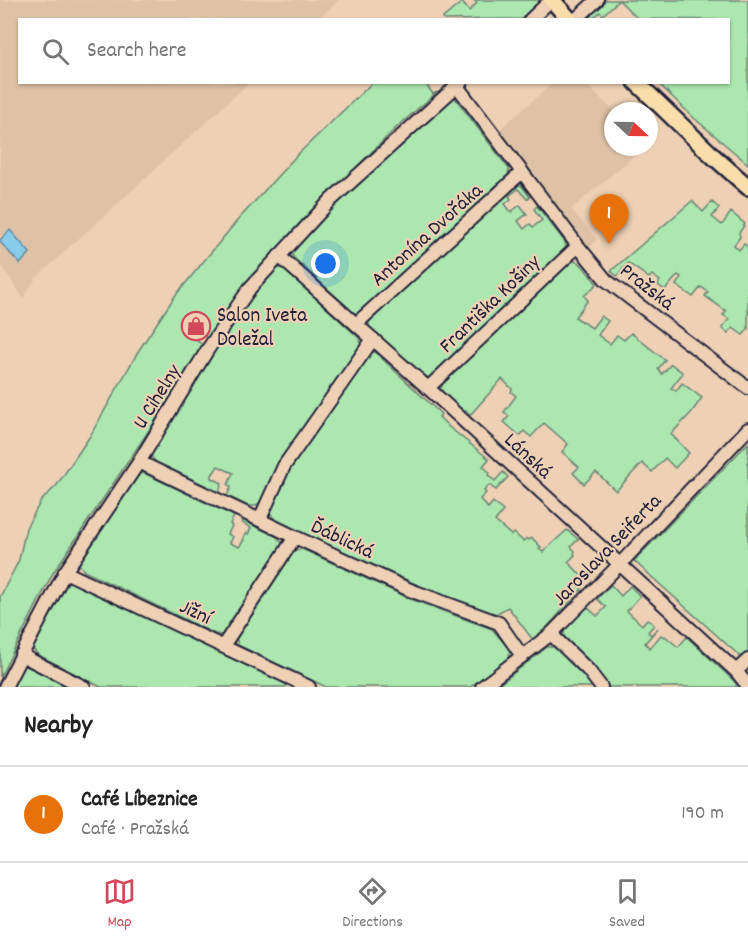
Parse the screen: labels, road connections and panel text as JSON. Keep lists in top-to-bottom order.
{
  "streets": {
    "street": [
      "Antonína Dvořáka",
      "Pražská",
      "Františka Košiny",
      "U Cihelny",
      "Lánská",
      "Ďáblická",
      "Jaroslava Seiferta",
      "Jižní"
    ]
  },
  "crossings": [
    ["Antonína Dvořáka", "Pražská"],
    ["Antonína Dvořáka", "Lánská"],
    ["Pražská", "Františka Košiny"],
    ["Pražská", "U Cihelny"],
    ["Františka Košiny", "Lánská"],
    ["U Cihelny", "Lánská"],
    ["U Cihelny", "Ďáblická"],
    ["U Cihelny", "Jižní"],
    ["Lánská", "Jaroslava Seiferta"],
    ["Ďáblická", "Jaroslava Seiferta"]
  ],
  "places": {
    "shop": ["Salon Iveta Doležal"]
  },
  "north": "right",
  "page": {
    "search": "Search here",
    "pins": "1",
    "heading": "Nearby",
    "list": [
      {
        "mark": "1",
        "name": "Café Líbeznice",
        "note": "Café · Pražská",
        "value": "190 m"
      }
    ],
    "nav": ["Map", "Directions", "Saved"]
  }
}
